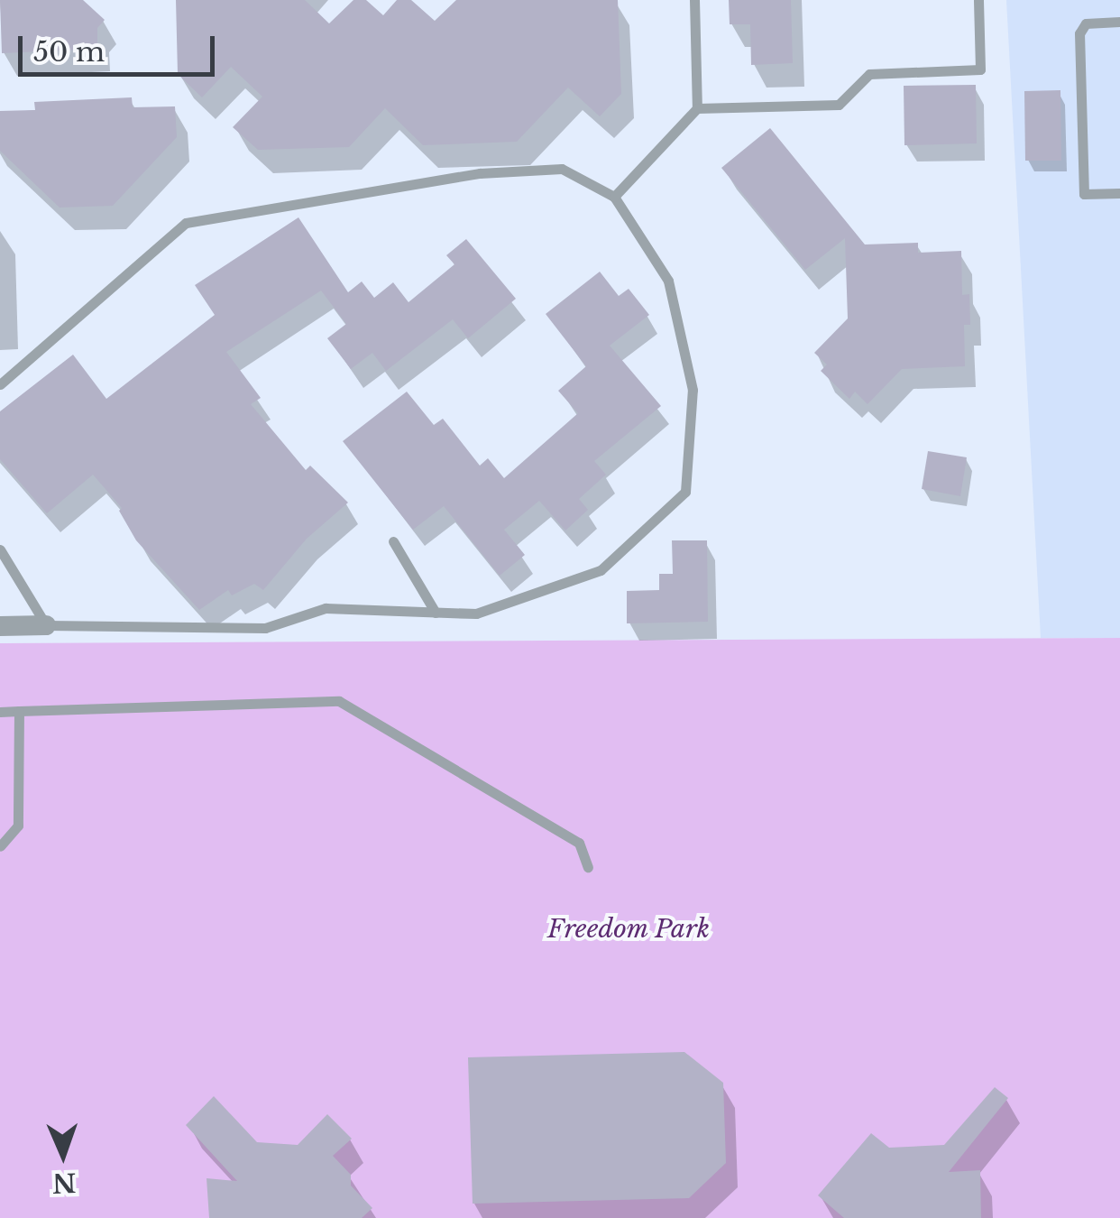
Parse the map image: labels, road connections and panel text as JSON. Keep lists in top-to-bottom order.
{
  "parks": ["Freedom Park"],
  "scale_bar": "50 m",
  "north": "bottom"
}
